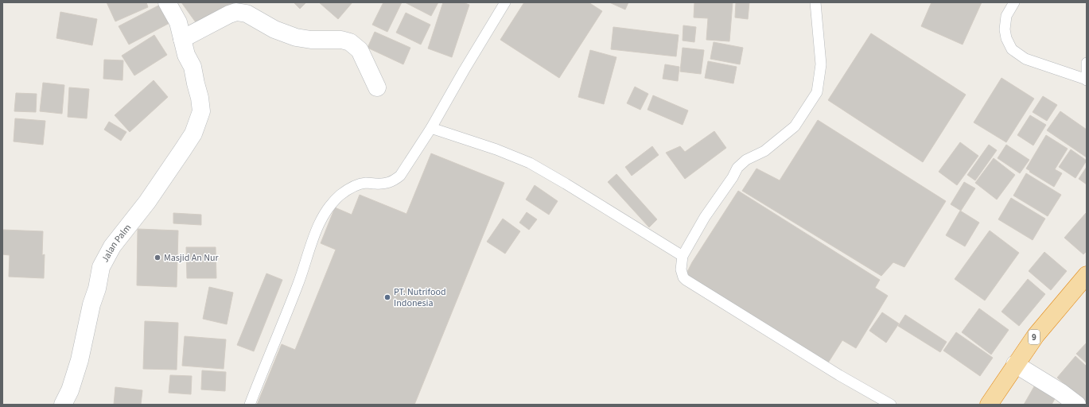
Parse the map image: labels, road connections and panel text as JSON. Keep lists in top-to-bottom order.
{
  "streets": {
    "highway": ["9"],
    "street": ["Jalan Palm"]
  },
  "places": ["Masjid An Nur", "PT. Nutrifood Indonesia"]
}
